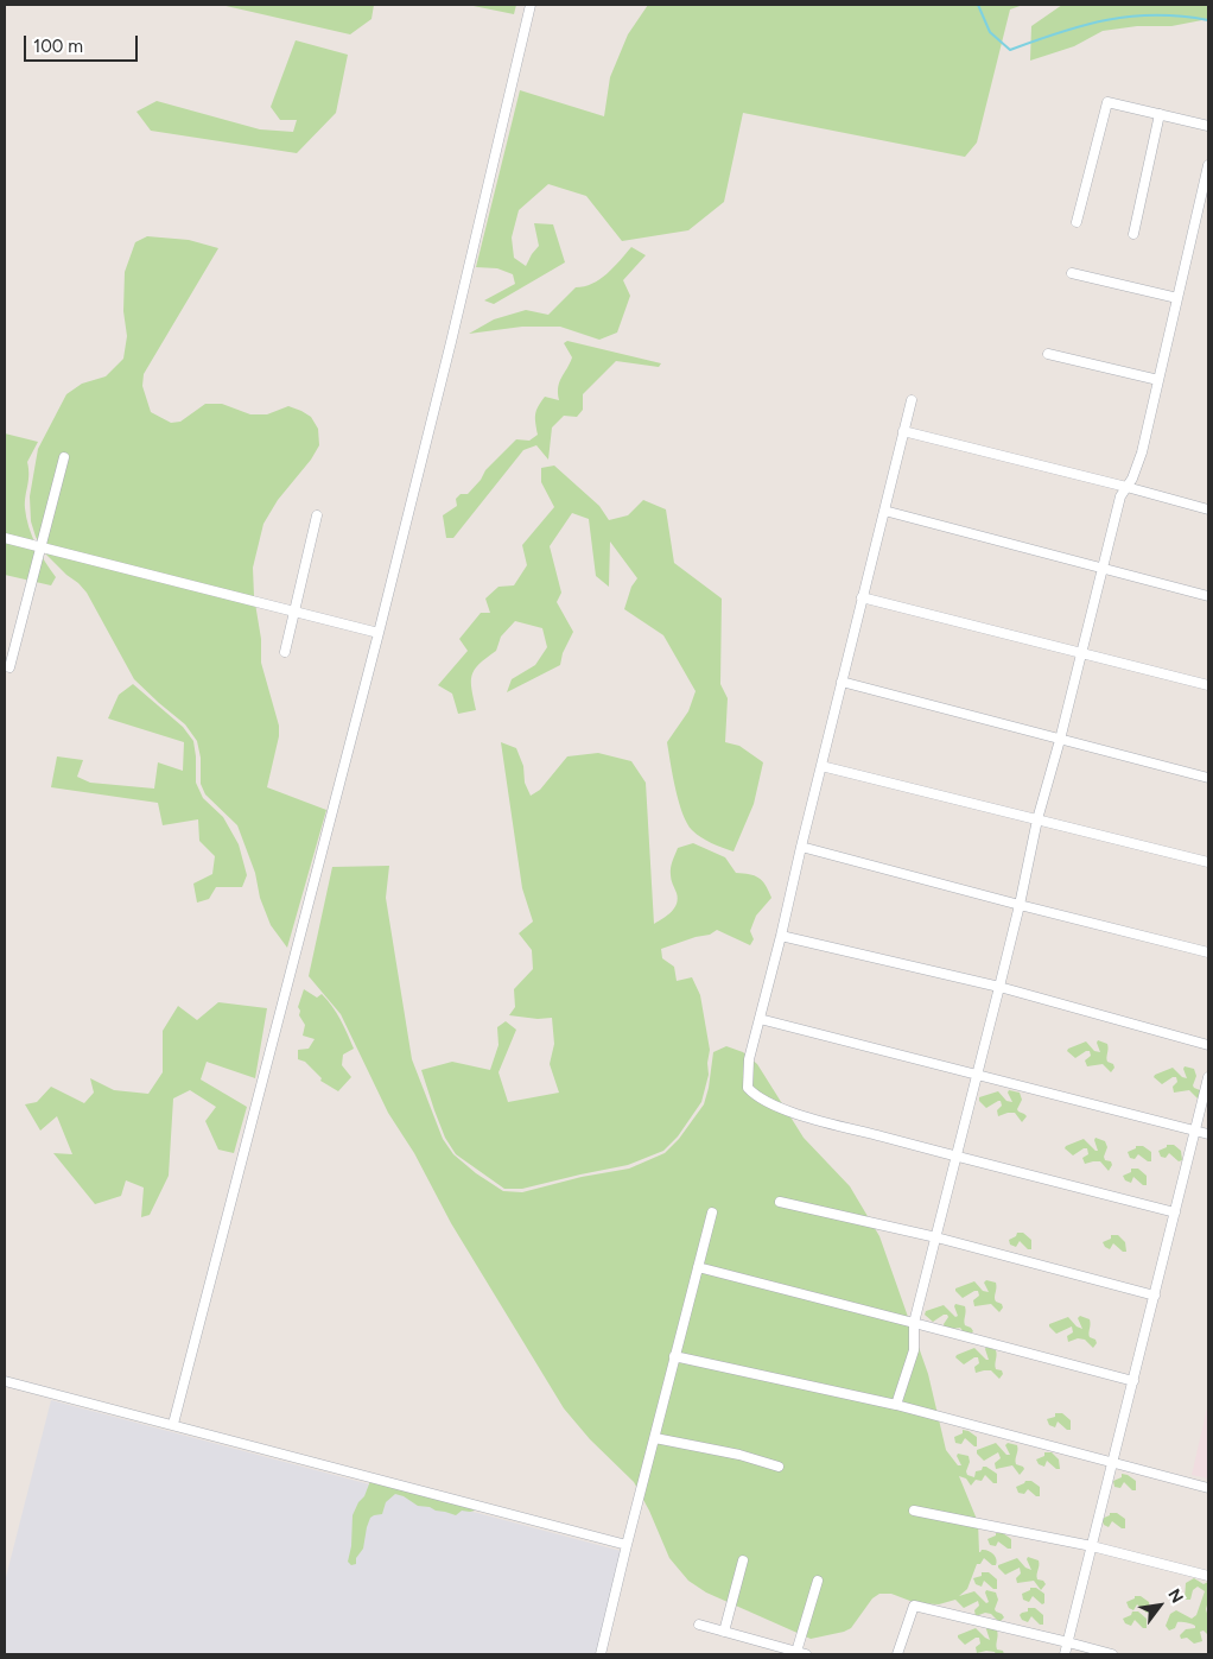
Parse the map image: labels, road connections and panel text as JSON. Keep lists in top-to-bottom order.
{
  "scale_bar": "100 m",
  "north": "top right"
}
